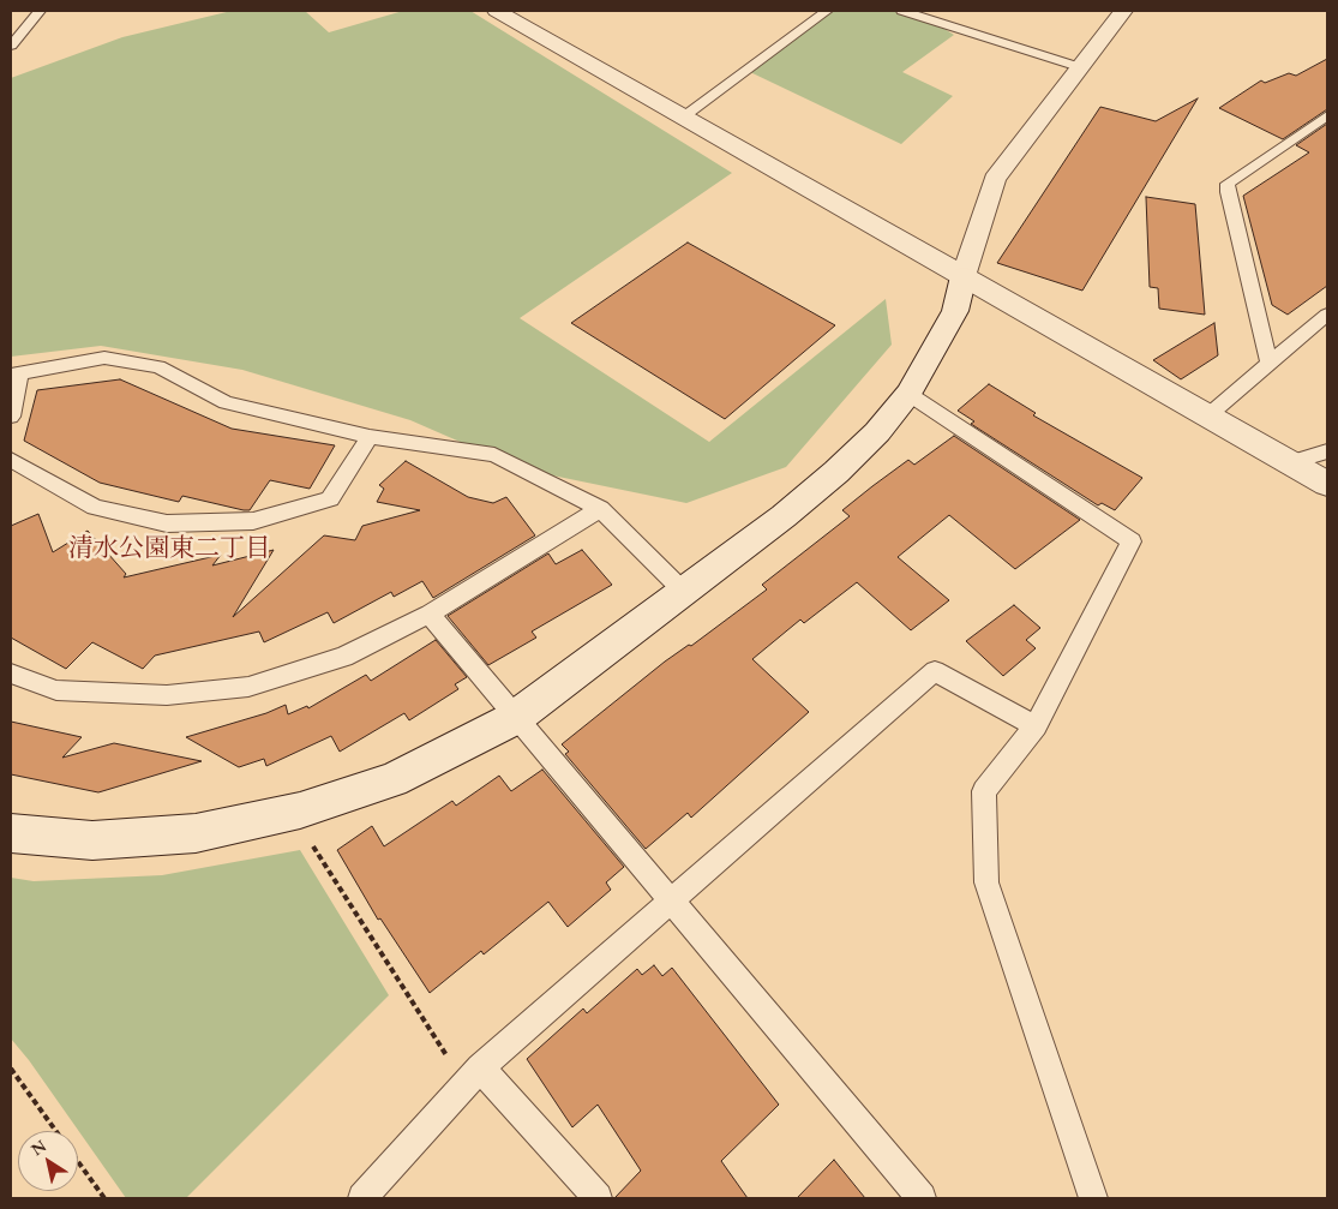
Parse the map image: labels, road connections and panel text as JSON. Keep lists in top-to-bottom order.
{
  "districts": ["清水公園東二丁目"],
  "north": "top left"
}
